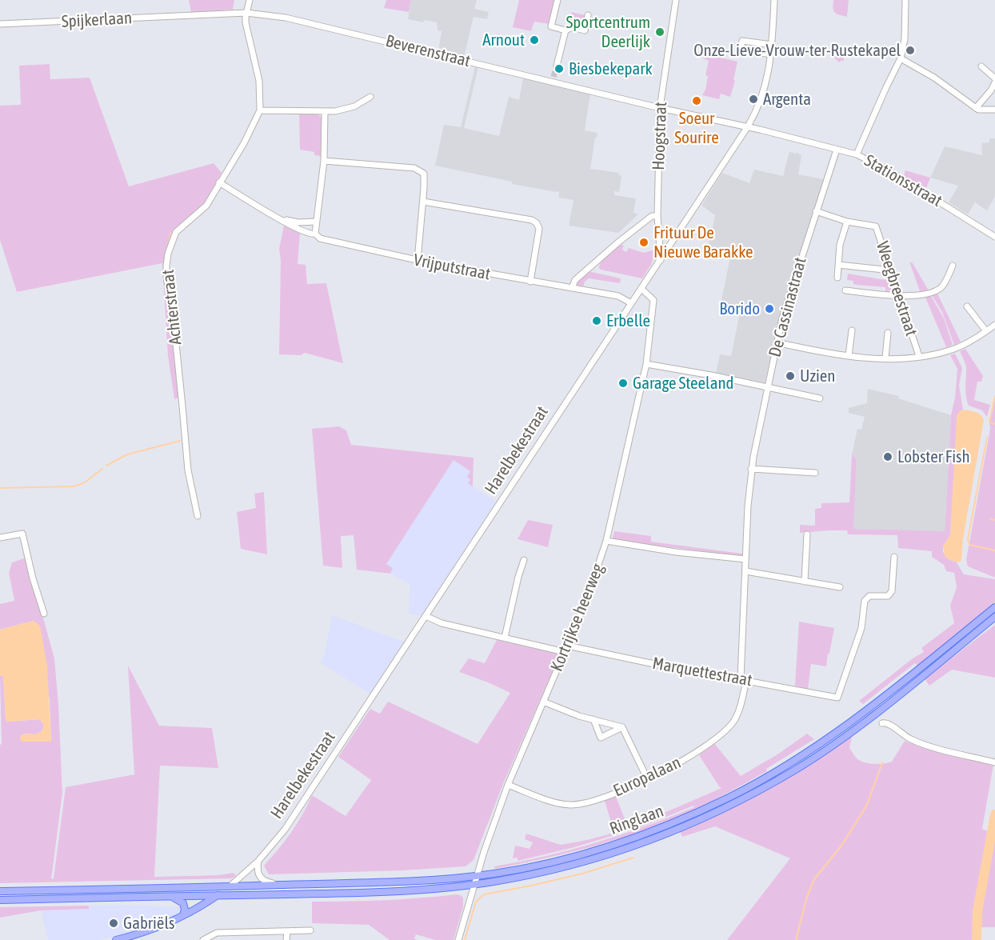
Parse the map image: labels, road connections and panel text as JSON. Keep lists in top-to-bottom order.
{
  "streets": {
    "main road": ["Ringlaan"],
    "street": [
      "Spijkerlaan",
      "Beverenstraat",
      "Hoogstraat",
      "Stationsstraat",
      "Vrijputstraat",
      "Weegbreestraat",
      "Achterstraat",
      "De Cassinastraat",
      "Harelbekestraat",
      "Kortrijkse heerweg",
      "Marquettestraat",
      "Europalaan"
    ]
  },
  "crossings": [
    ["Spijkerlaan", "Beverenstraat"],
    ["Beverenstraat", "Hoogstraat"],
    ["Beverenstraat", "Stationsstraat"],
    ["Beverenstraat", "Achterstraat"],
    ["Beverenstraat", "Harelbekestraat"],
    ["Hoogstraat", "Harelbekestraat"],
    ["Stationsstraat", "De Cassinastraat"],
    ["Stationsstraat", "Harelbekestraat"],
    ["Vrijputstraat", "Achterstraat"],
    ["Vrijputstraat", "Harelbekestraat"],
    ["Weegbreestraat", "De Cassinastraat"],
    ["De Cassinastraat", "Marquettestraat"],
    ["De Cassinastraat", "Europalaan"],
    ["Harelbekestraat", "Kortrijkse heerweg"],
    ["Harelbekestraat", "Marquettestraat"],
    ["Harelbekestraat", "Ringlaan"],
    ["Kortrijkse heerweg", "Marquettestraat"],
    ["Kortrijkse heerweg", "Europalaan"],
    ["Kortrijkse heerweg", "Ringlaan"],
    ["Marquettestraat", "Europalaan"]
  ],
  "places": [
    "Sportcentrum Deerlijk",
    "Arnout",
    "Onze-Lieve-Vrouw-ter-Rustekapel",
    "Biesbekepark",
    "Argenta",
    "Soeur Sourire",
    "Frituur De Nieuwe Barakke",
    "Borido",
    "Erbelle",
    "Uzien",
    "Garage Steeland",
    "Lobster Fish",
    "Gabriëls"
  ]
}
